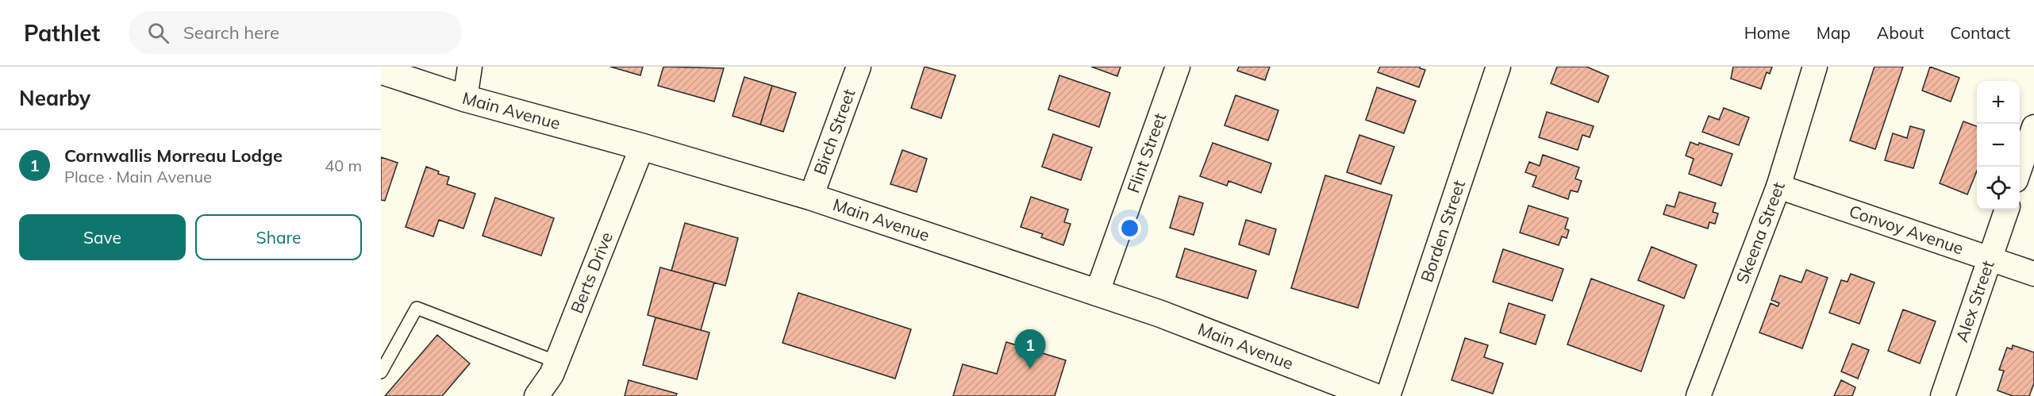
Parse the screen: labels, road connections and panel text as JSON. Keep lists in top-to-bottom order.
{
  "streets": {
    "street": [
      "Main Avenue",
      "Birch Street",
      "Flint Street",
      "Convoy Avenue",
      "Borden Street",
      "Skeena Street",
      "Berts Drive",
      "Alex Street"
    ]
  },
  "crossings": [
    ["Main Avenue", "Birch Street"],
    ["Main Avenue", "Flint Street"],
    ["Main Avenue", "Berts Drive"],
    ["Convoy Avenue", "Skeena Street"],
    ["Convoy Avenue", "Alex Street"]
  ],
  "page": {
    "header": "Pathlet",
    "search": "Search here",
    "nav": [
      "Home",
      "Map",
      "About",
      "Contact"
    ],
    "heading": "Nearby",
    "map_buttons": ["+", "−"],
    "list": [
      {
        "mark": "1",
        "name": "Cornwallis Morreau Lodge",
        "note": "Place · Main Avenue",
        "value": "40 m"
      }
    ],
    "buttons": ["Save", "Share"],
    "pins": "1"
  }
}
